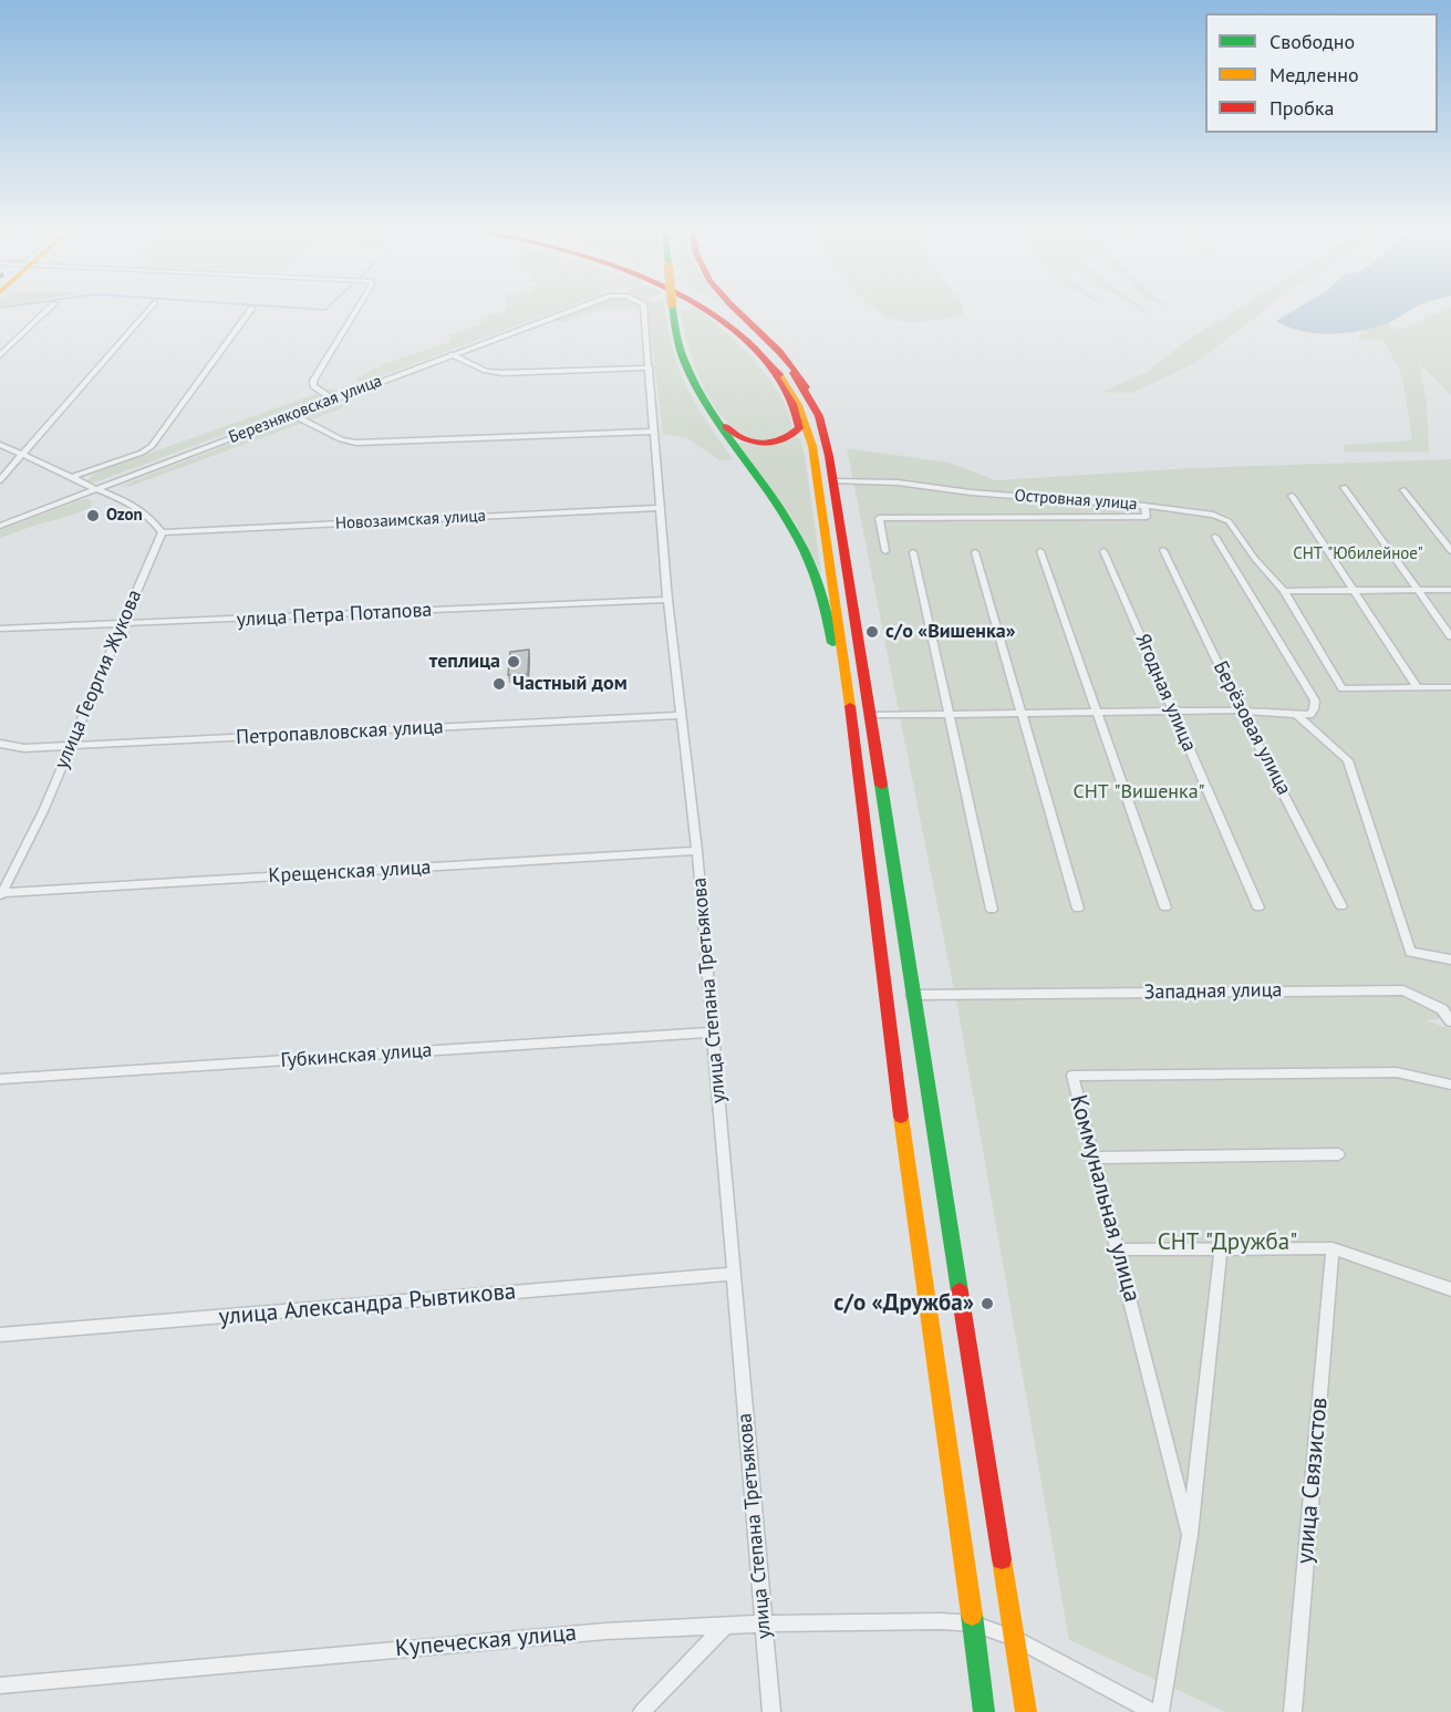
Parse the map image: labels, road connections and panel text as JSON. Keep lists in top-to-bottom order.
{
  "streets": {
    "street": [
      "Березняковская улица",
      "Островная улица",
      "Новозаимская улица",
      "улица Петра Потапова",
      "улица Георгия Жукова",
      "Ягодная улица",
      "Берёзовая улица",
      "Петропавловская улица",
      "Крещенская улица",
      "улица Степана Третьякова",
      "Западная улица",
      "Губкинская улица",
      "Коммунальная улица",
      "улица Александра Рывтикова",
      "улица Связистов",
      "Купеческая улица"
    ]
  },
  "crossings": [
    ["Новозаимская улица", "улица Георгия Жукова"],
    ["Новозаимская улица", "улица Степана Третьякова"],
    ["улица Петра Потапова", "улица Георгия Жукова"],
    ["улица Петра Потапова", "улица Степана Третьякова"],
    ["улица Георгия Жукова", "Петропавловская улица"],
    ["улица Георгия Жукова", "Крещенская улица"],
    ["Петропавловская улица", "улица Степана Третьякова"],
    ["Крещенская улица", "улица Степана Третьякова"],
    ["улица Степана Третьякова", "Губкинская улица"],
    ["улица Степана Третьякова", "улица Александра Рывтикова"],
    ["улица Степана Третьякова", "Купеческая улица"]
  ],
  "parks": ["СНТ \"Юбилейное\"", "СНТ \"Вишенка\"", "СНТ \"Дружба\""],
  "places": [
    "Ozon",
    "с/о «Вишенка»",
    "теплица",
    "Частный дом",
    "с/о «Дружба»"
  ],
  "legend": ["Свободно", "Медленно", "Пробка"]
}
